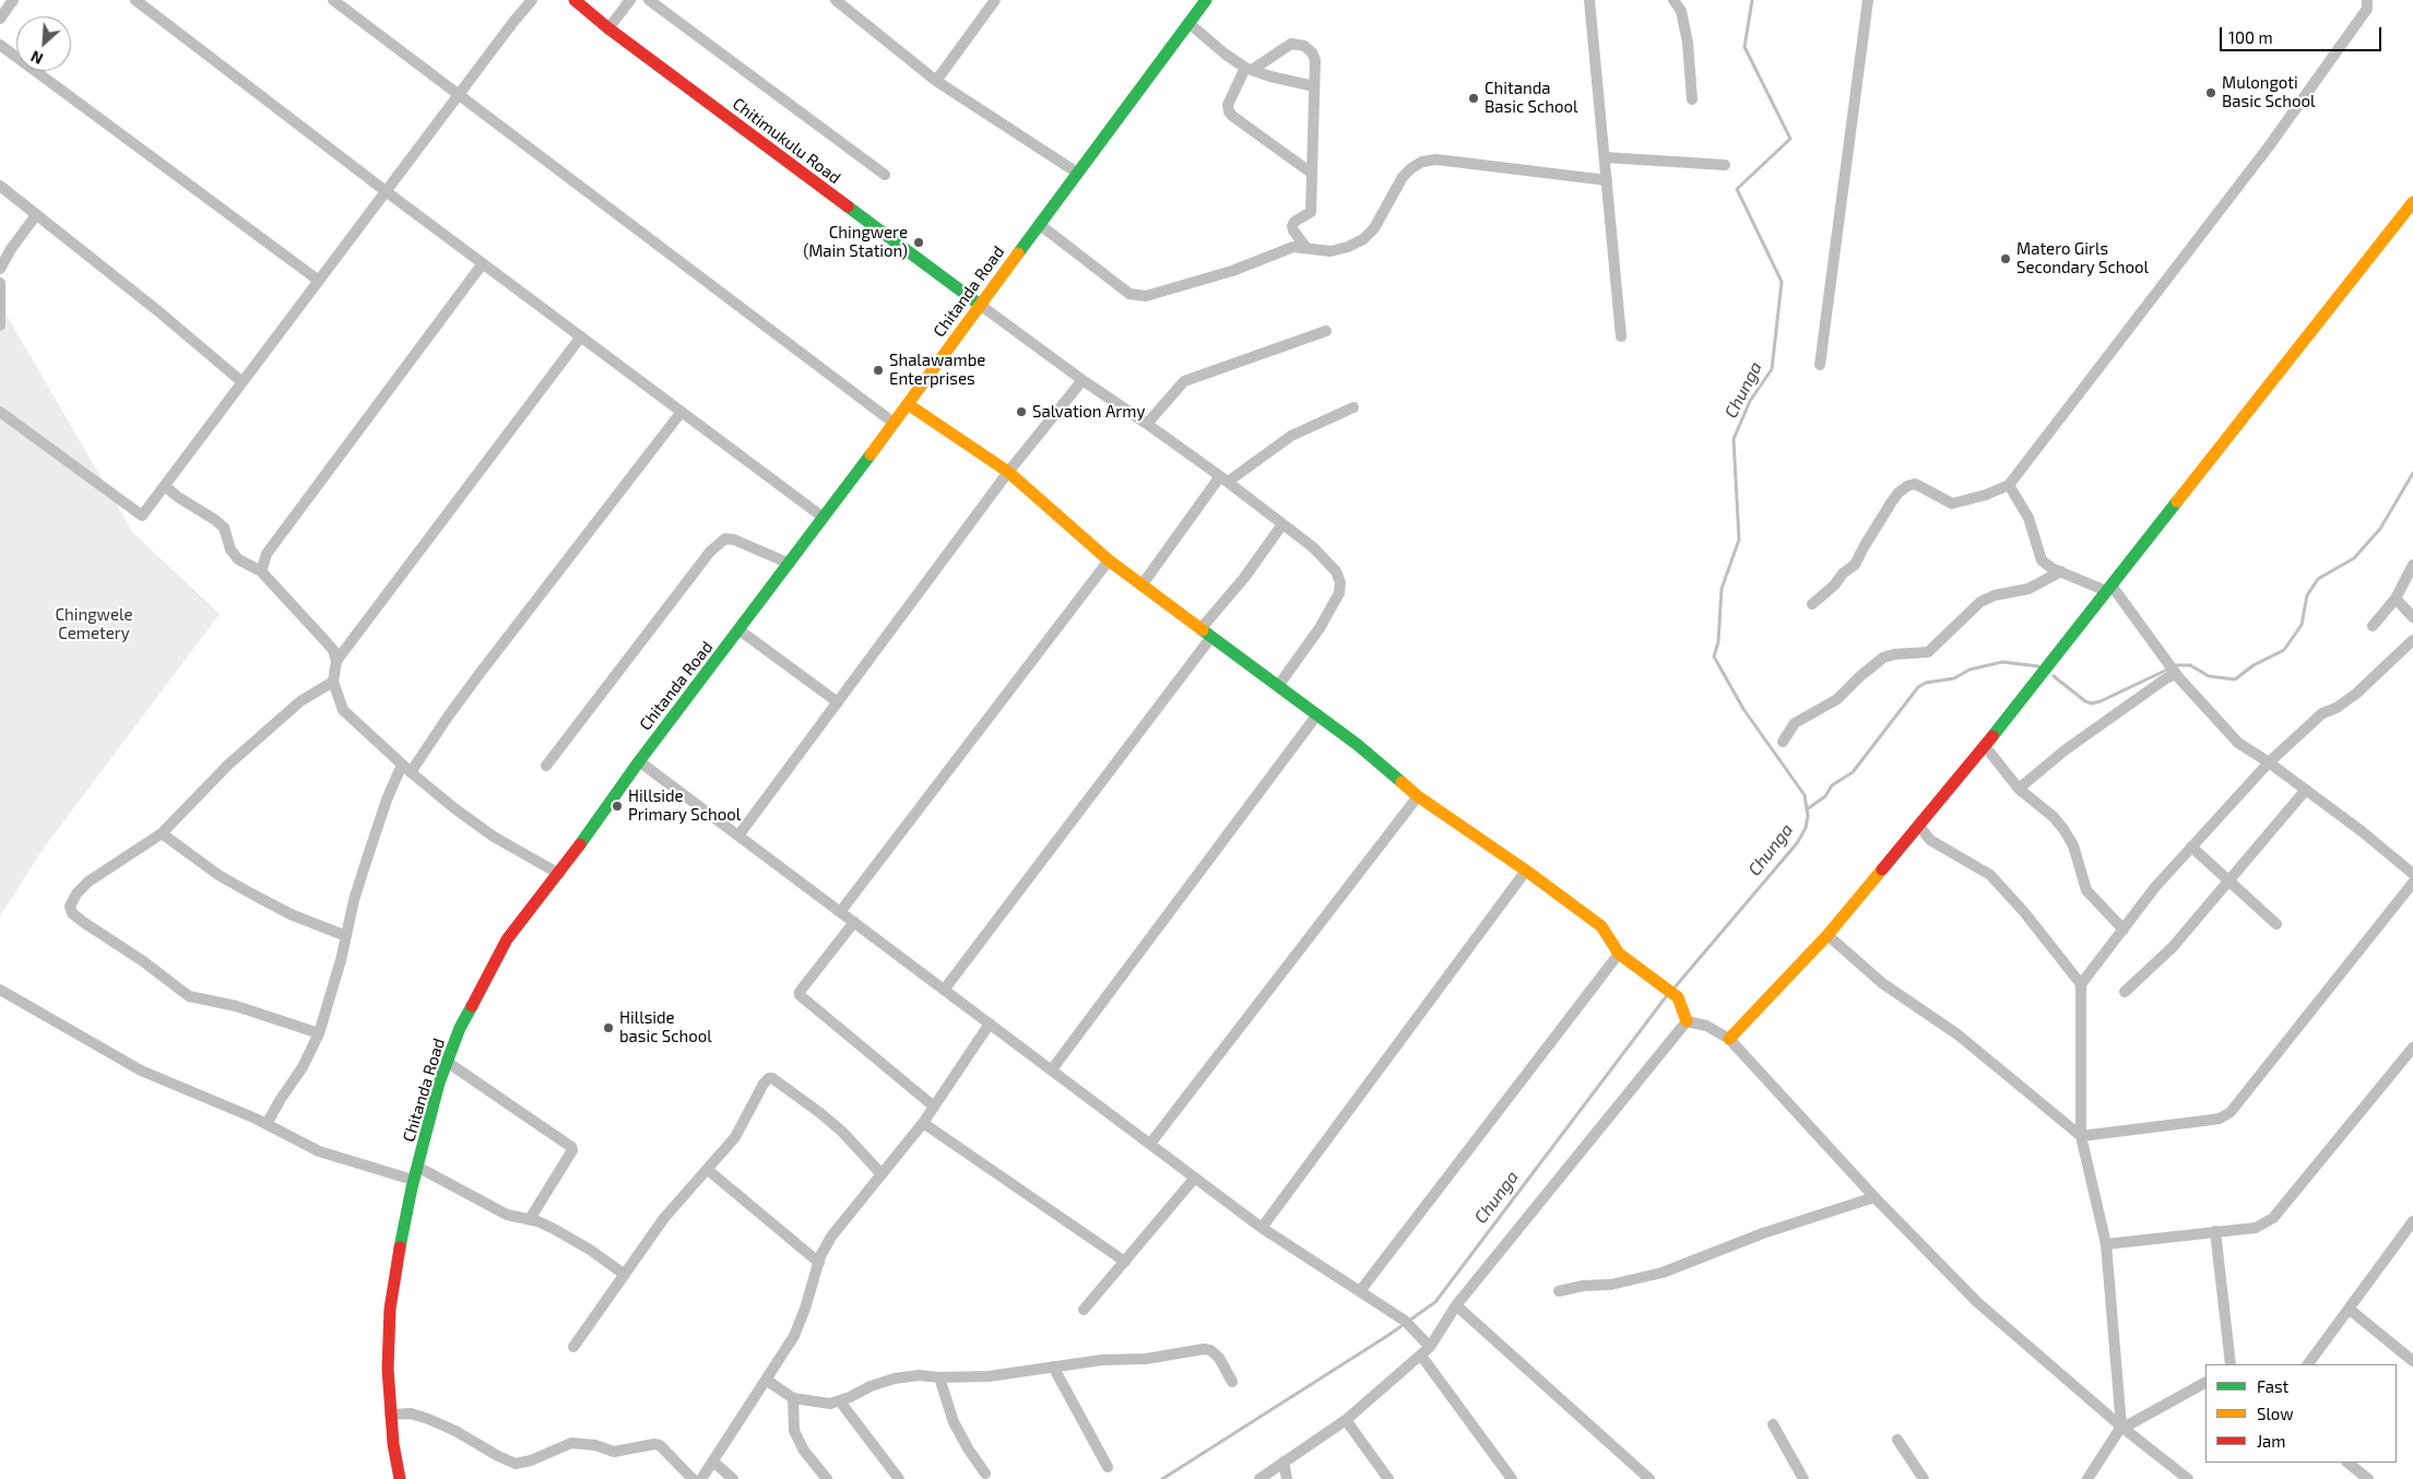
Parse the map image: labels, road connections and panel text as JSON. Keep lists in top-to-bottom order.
{
  "streets": {
    "street": ["Chitimukulu Road", "Chitanda Road"]
  },
  "crossings": [
    ["Chitimukulu Road", "Chitanda Road"]
  ],
  "water": ["Chunga"],
  "parks": ["Chingwele Cemetery"],
  "places": [
    "Mulongoti Basic School",
    "Chitanda Basic School",
    "Chingwere (Main Station)",
    "Matero Girls Secondary School",
    "Shalawambe Enterprises",
    "Salvation Army",
    "Hillside Primary School",
    "Hillside basic School"
  ],
  "legend": ["Fast", "Slow", "Jam"],
  "scale_bar": "100 m",
  "north": "bottom left"
}
